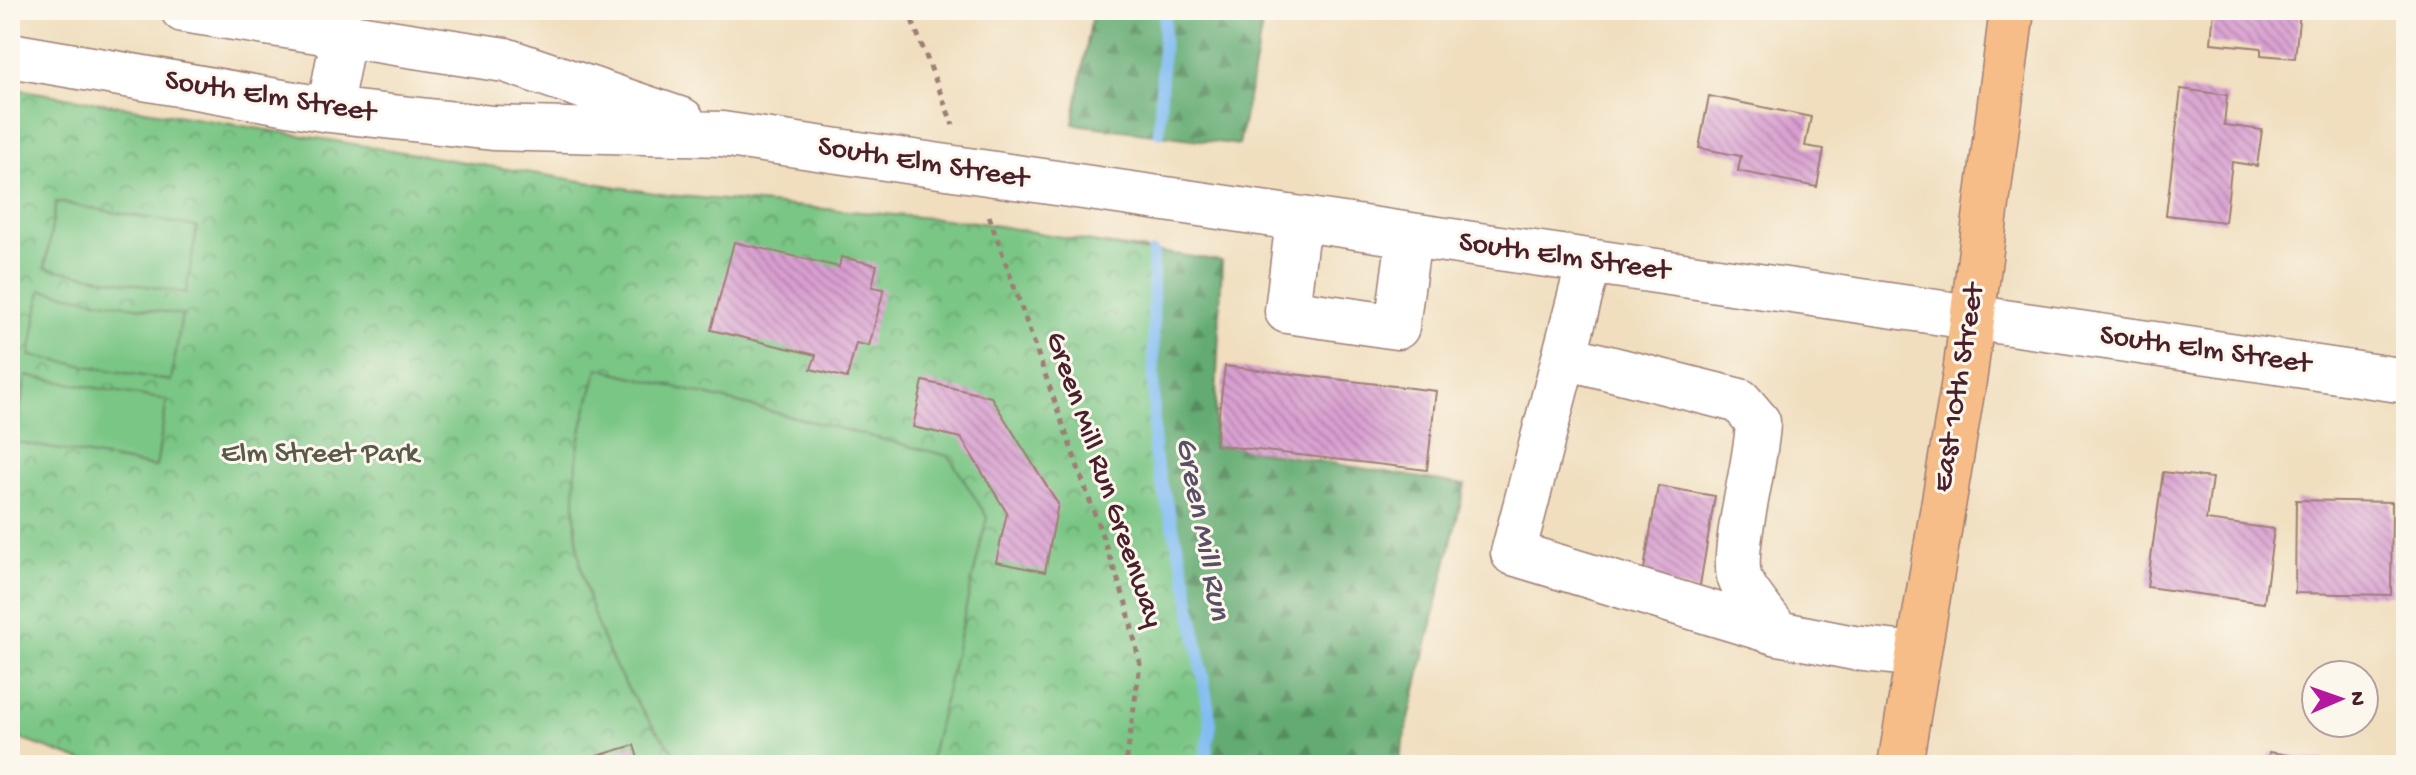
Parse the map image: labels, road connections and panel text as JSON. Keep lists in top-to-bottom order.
{
  "streets": {
    "main road": ["East 10th Street"],
    "street": ["South Elm Street"],
    "path": ["Green Mill Run Greenway"]
  },
  "crossings": [
    ["South Elm Street", "East 10th Street"]
  ],
  "water": ["Green Mill Run"],
  "parks": ["Elm Street Park"],
  "north": "right"
}
